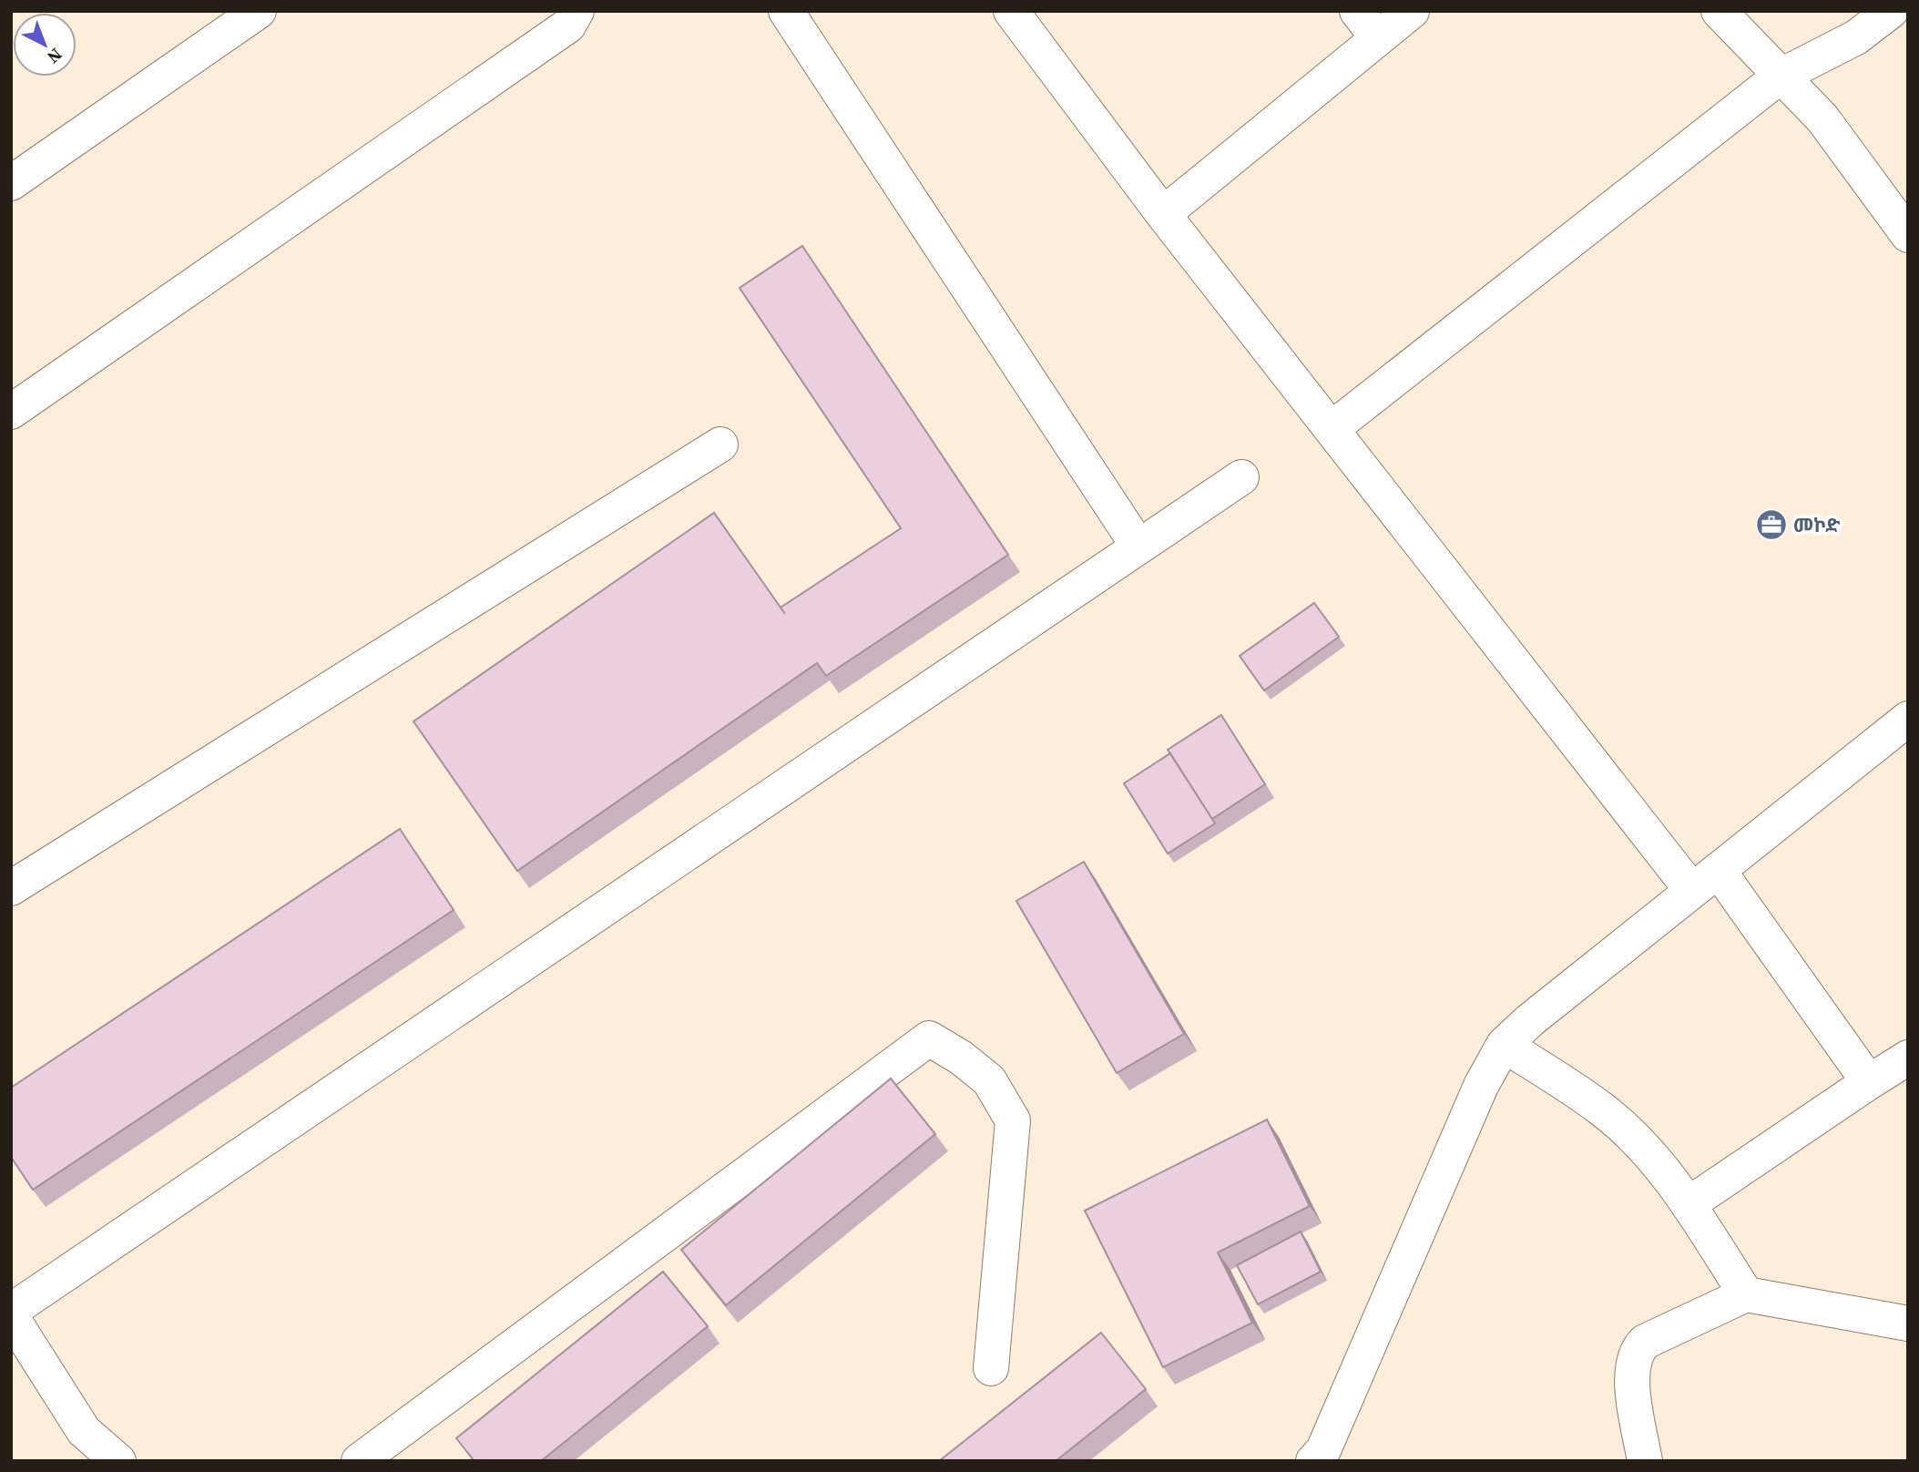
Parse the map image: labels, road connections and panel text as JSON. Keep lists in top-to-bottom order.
{
  "places": {
    "office": ["መኮድ"]
  },
  "north": "bottom right"
}
